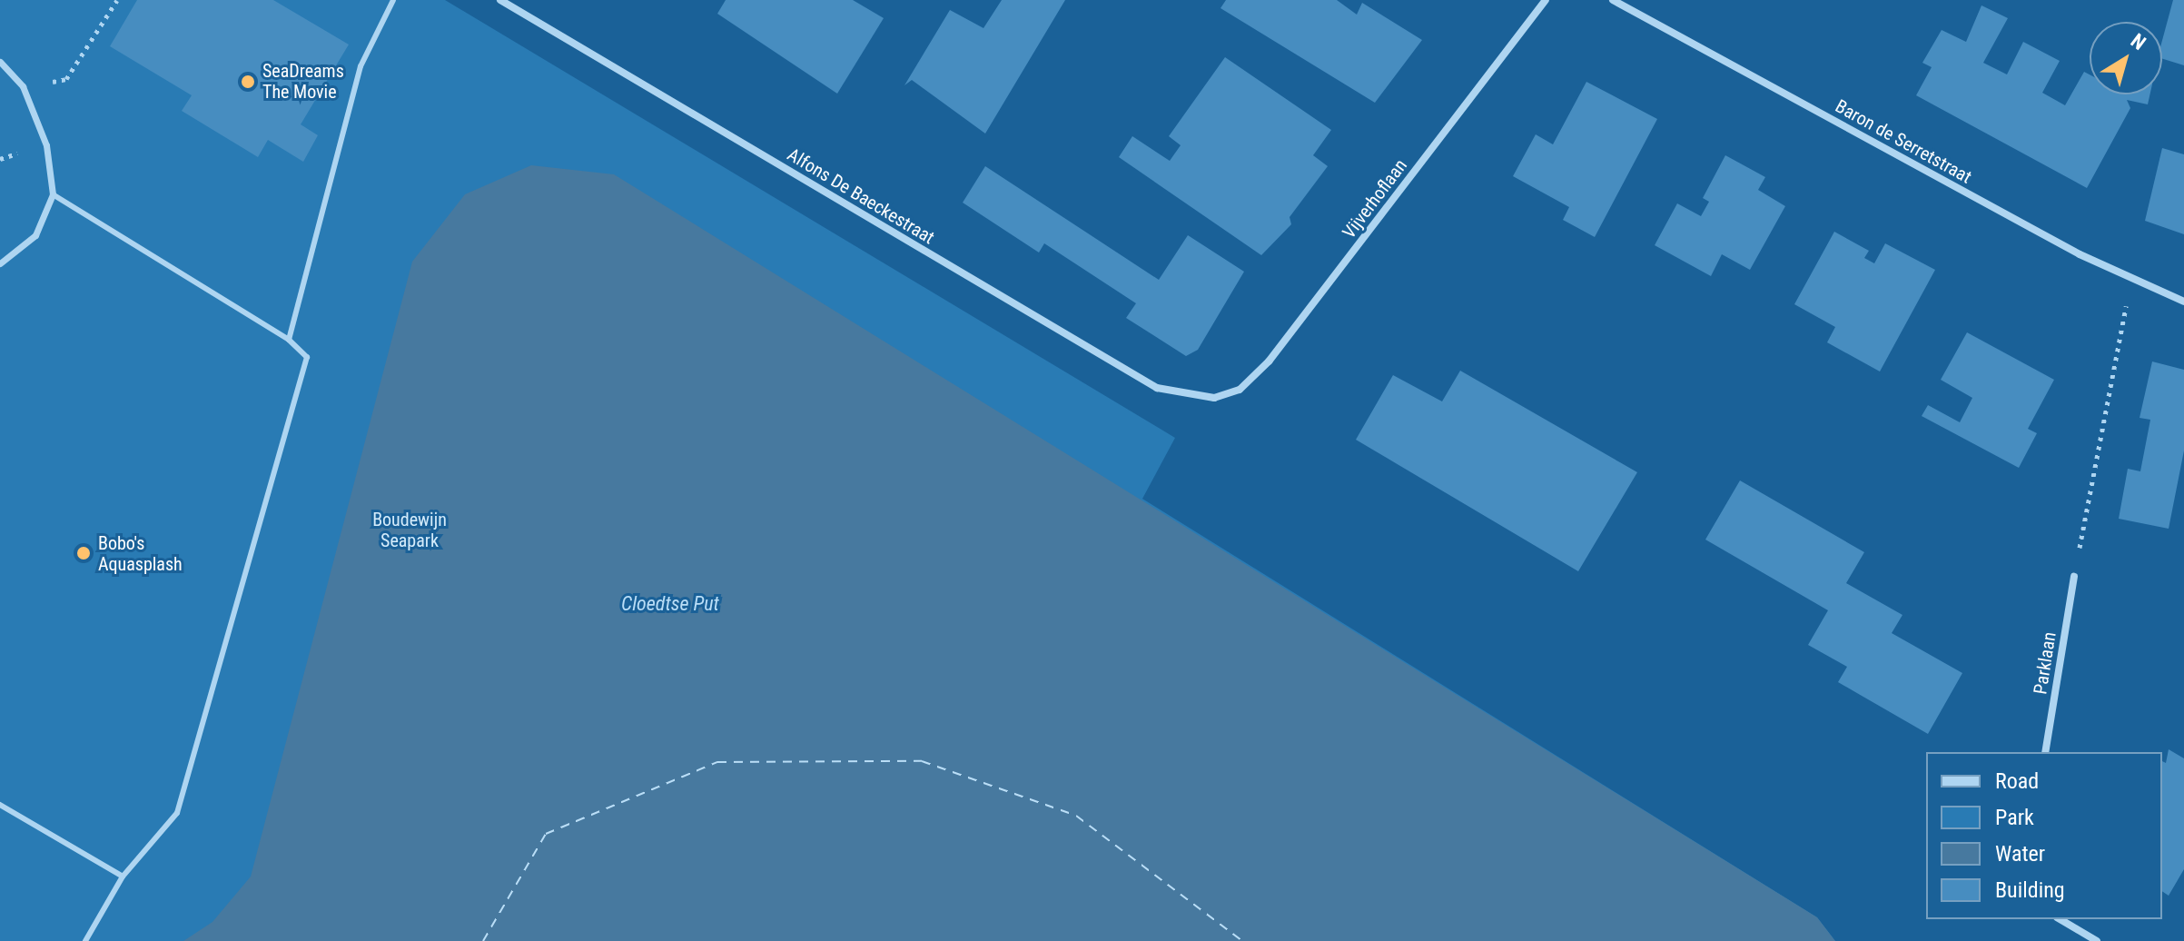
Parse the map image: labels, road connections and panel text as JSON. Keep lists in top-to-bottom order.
{
  "streets": {
    "street": [
      "Baron de Serretstraat",
      "Alfons De Baeckestraat",
      "Vijverhoflaan",
      "Parklaan"
    ]
  },
  "crossings": [
    ["Alfons De Baeckestraat", "Vijverhoflaan"]
  ],
  "water": ["Cloedtse Put"],
  "parks": ["Boudewijn Seapark"],
  "places": ["SeaDreams The Movie", "Bobo's Aquasplash"],
  "legend": [
    "Road",
    "Park",
    "Water",
    "Building"
  ],
  "north": "top right"
}
